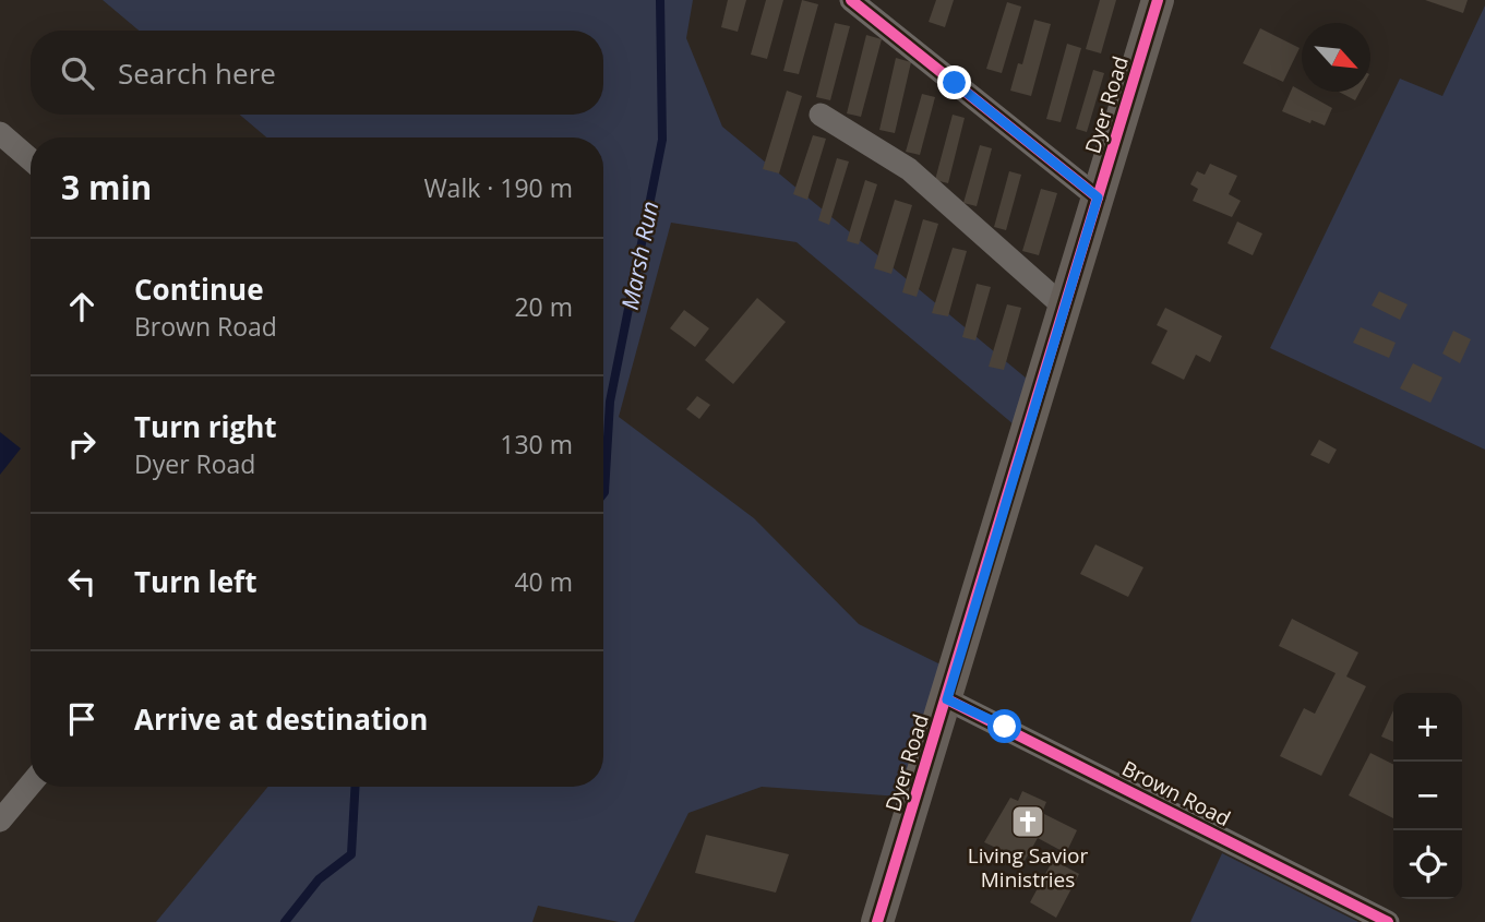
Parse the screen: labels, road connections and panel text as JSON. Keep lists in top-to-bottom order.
{
  "streets": {
    "street": ["Dyer Road", "Brown Road"]
  },
  "crossings": [
    ["Dyer Road", "Brown Road"]
  ],
  "water": ["Marsh Run"],
  "places": {
    "church": ["Living Savior Ministries"]
  },
  "north": "bottom right",
  "page": {
    "search": "Search here",
    "heading": ["3 min", "Walk · 190 m"],
    "list": [
      ["Continue", "Brown Road", "20 m"],
      ["Turn right", "Dyer Road", "130 m"],
      ["Turn left", "40 m"],
      "Arrive at destination"
    ],
    "map_buttons": ["+", "−"]
  }
}
